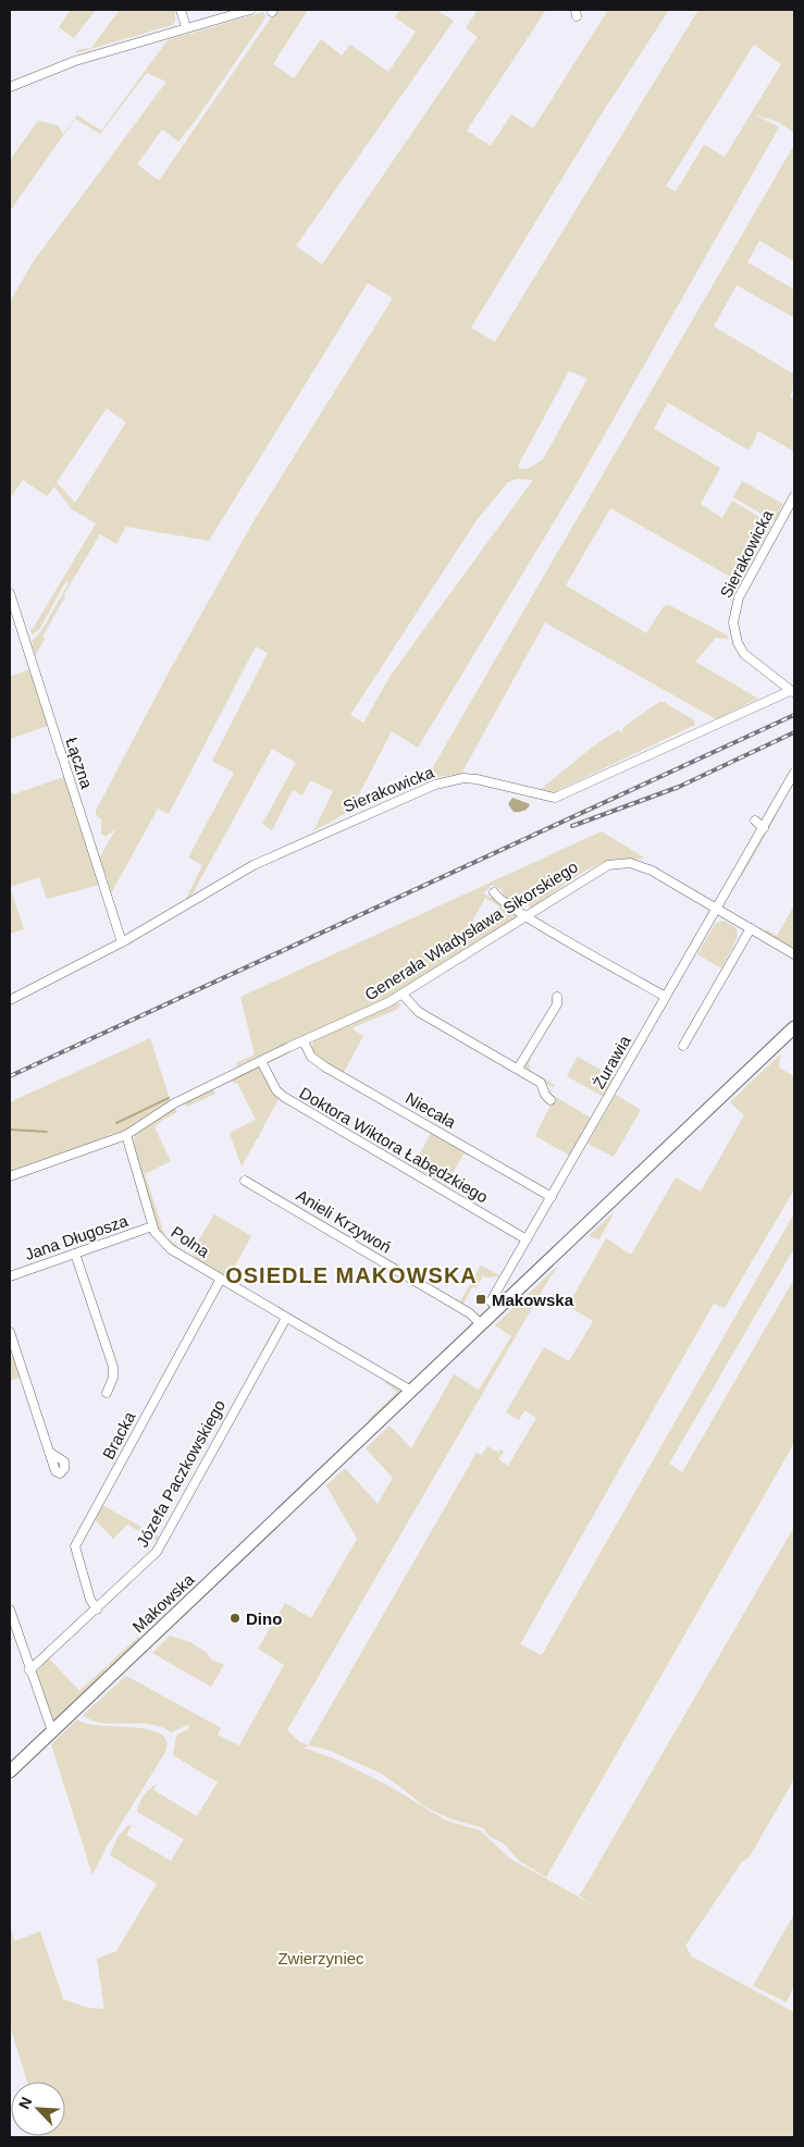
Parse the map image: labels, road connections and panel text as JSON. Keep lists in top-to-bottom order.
{
  "streets": {
    "street": [
      "Sierakowicka",
      "Łączna",
      "Generała Władysława Sikorskiego",
      "Żurawia",
      "Niecała",
      "Doktora Wiktora Łabędzkiego",
      "Anieli Krzywoń",
      "Jana Długosza",
      "Polna",
      "Bracka",
      "Józefa Paczkowskiego",
      "Makowska"
    ]
  },
  "crossings": [
    ["Sierakowicka", "Łączna"],
    ["Generała Władysława Sikorskiego", "Żurawia"],
    ["Generała Władysława Sikorskiego", "Niecała"],
    ["Generała Władysława Sikorskiego", "Doktora Wiktora Łabędzkiego"],
    ["Generała Władysława Sikorskiego", "Polna"],
    ["Żurawia", "Niecała"],
    ["Żurawia", "Doktora Wiktora Łabędzkiego"],
    ["Żurawia", "Makowska"],
    ["Anieli Krzywoń", "Makowska"],
    ["Jana Długosza", "Polna"],
    ["Polna", "Bracka"],
    ["Polna", "Józefa Paczkowskiego"],
    ["Polna", "Makowska"],
    ["Bracka", "Józefa Paczkowskiego"]
  ],
  "districts": ["OSIEDLE MAKOWSKA"],
  "parks": ["Zwierzyniec"],
  "places": {
    "transit": ["Makowska"],
    "other": ["Dino"]
  },
  "north": "top left"
}
